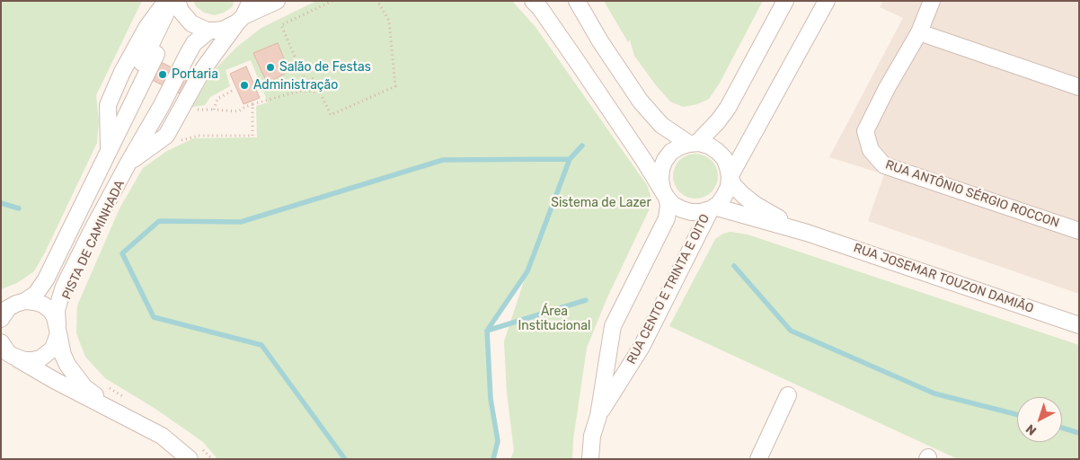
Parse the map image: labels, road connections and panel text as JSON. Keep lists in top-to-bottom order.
{
  "streets": {
    "street": ["RUA ANTÔNIO SÉRGIO ROCCON", "RUA JOSEMAR TOUZON DAMIÃO", "RUA CENTO E TRINTA E OITO"]
  },
  "crossings": [
    ["RUA JOSEMAR TOUZON DAMIÃO", "RUA CENTO E TRINTA E OITO"]
  ],
  "parks": ["Sistema de Lazer", "Área Institucional"],
  "places": ["Salão de Festas", "Portaria", "Administração"],
  "north": "bottom left"
}
